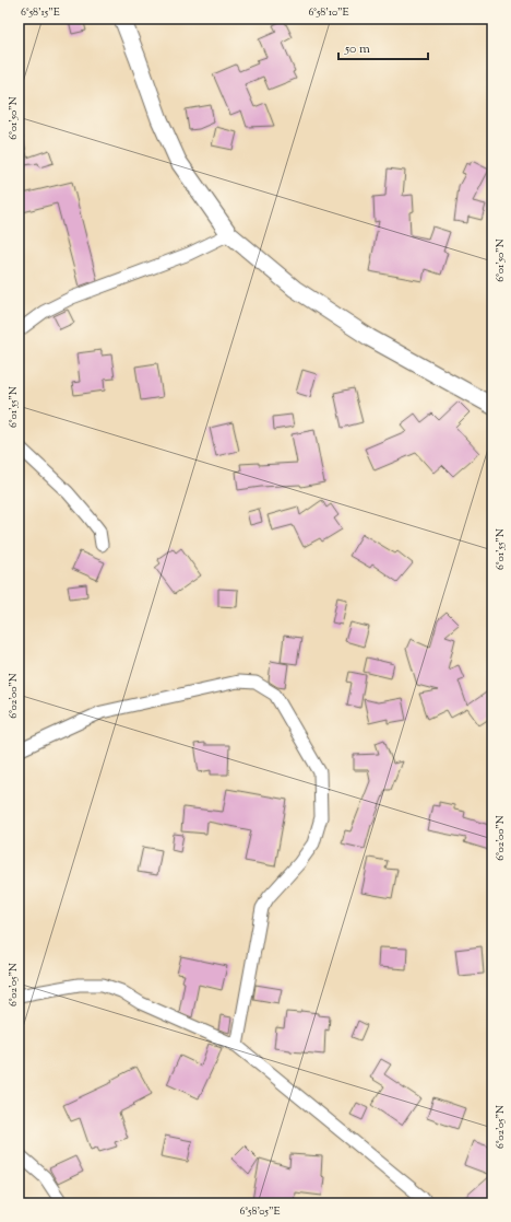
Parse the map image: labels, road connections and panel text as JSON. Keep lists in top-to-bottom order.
{
  "scale_bar": "50 m",
  "coordinates": [
    "6°58'15\"E",
    "6°58'10\"E",
    "6°01'50\"N",
    "6°01'55\"N",
    "6°02'00\"N",
    "6°02'05\"N",
    "6°58'05\"E"
  ]
}
